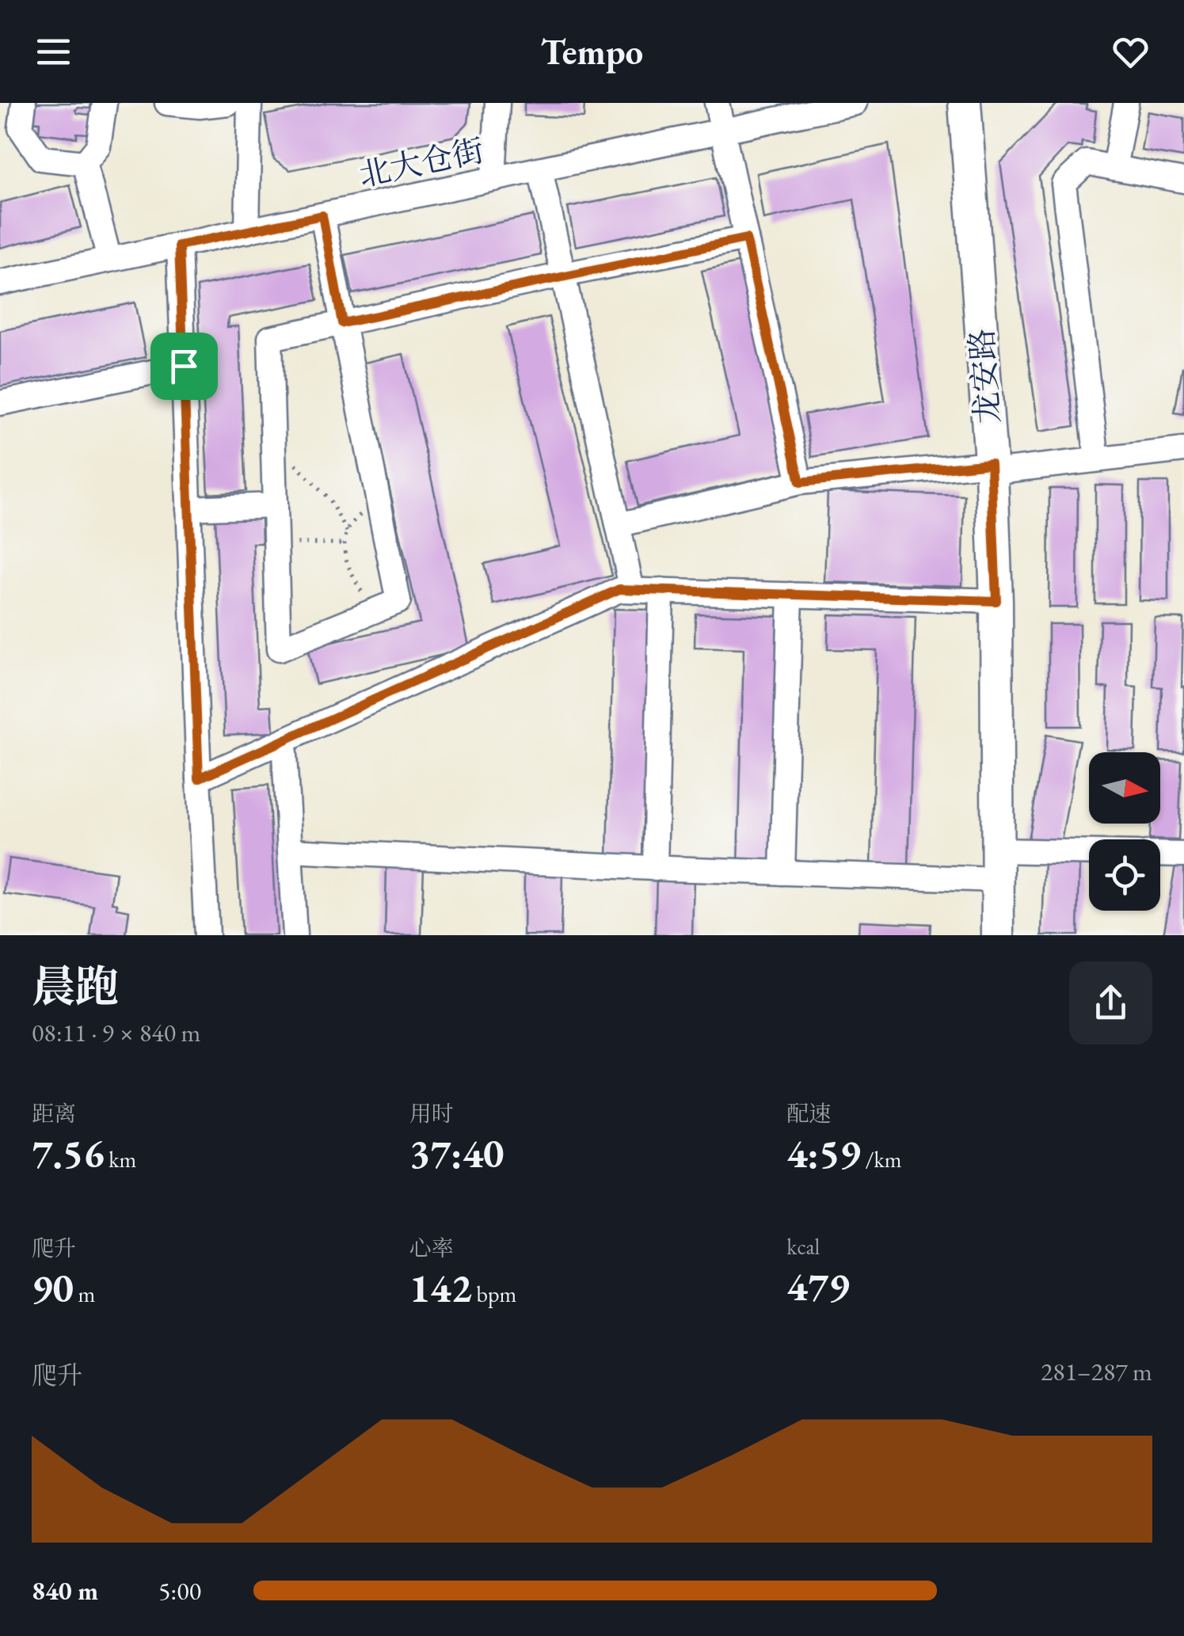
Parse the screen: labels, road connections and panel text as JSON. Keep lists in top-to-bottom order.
{
  "streets": {
    "street": ["北大仓街", "龙安路"]
  },
  "north": "right",
  "page": {
    "header": "Tempo",
    "heading": ["晨跑", "08:11 · 9 × 840 m"],
    "stats": [
      ["距离", "7.56 km"],
      ["用时", "37:40"],
      ["配速", "4:59 /km"],
      ["爬升", "90 m"],
      ["心率", "142 bpm"],
      ["kcal", "479"]
    ],
    "chart": ["爬升", "281–287 m"],
    "list": [
      {
        "name": "840 m",
        "note": "5:00"
      }
    ]
  }
}
